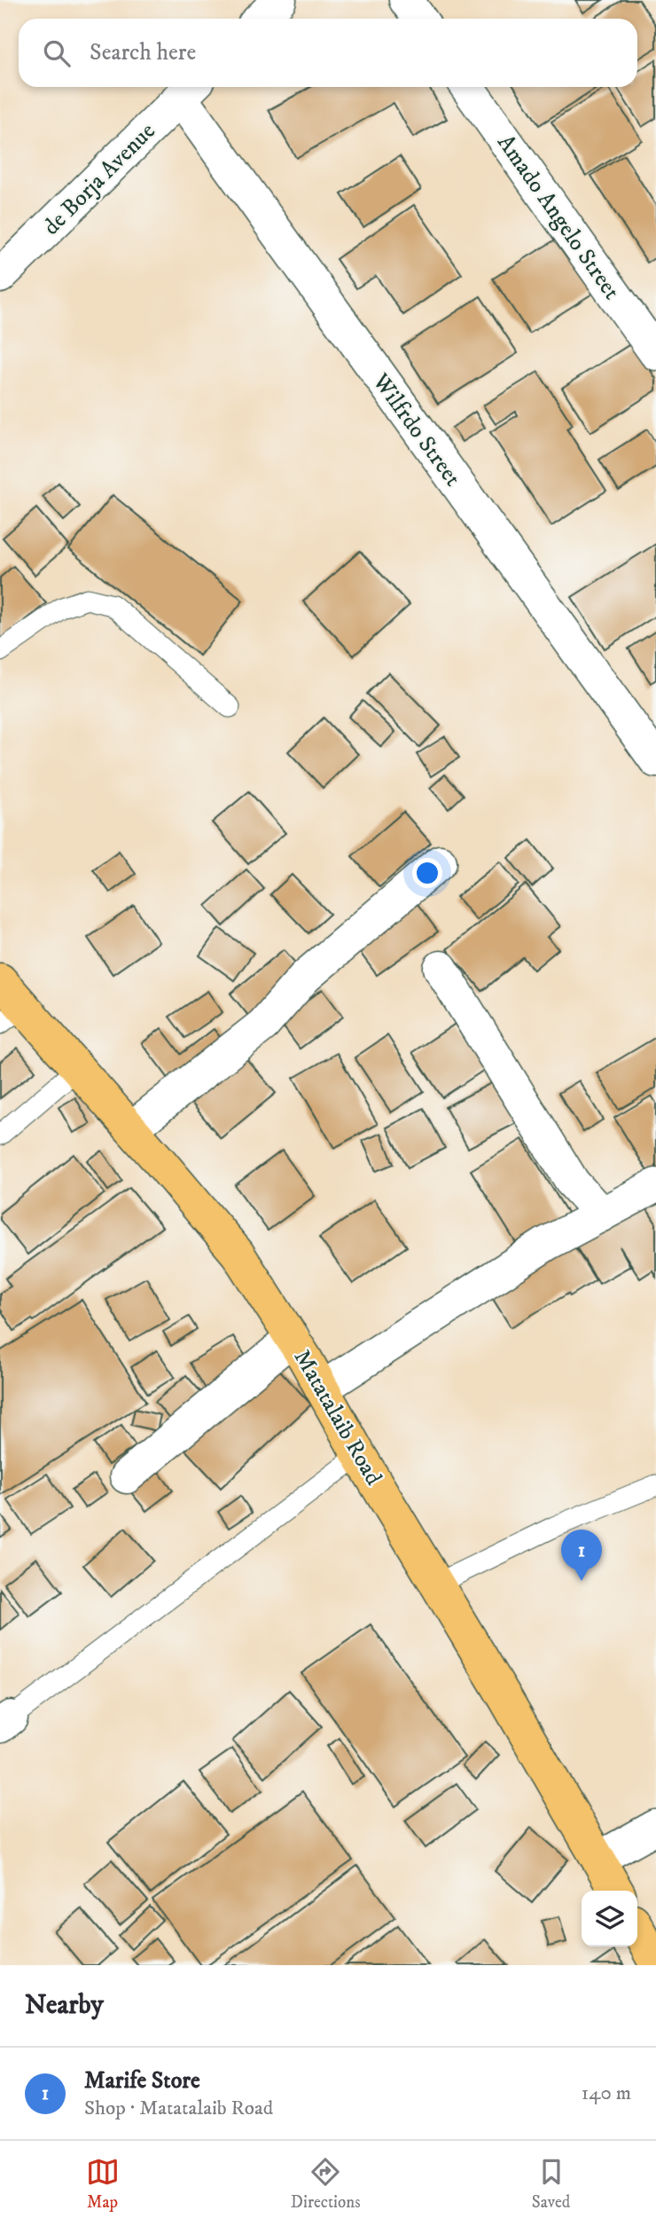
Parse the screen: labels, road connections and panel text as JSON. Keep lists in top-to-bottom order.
{
  "streets": {
    "main road": ["Matatalaib Road"],
    "street": ["de Borja Avenue", "Amado Angelo Street", "Wilfrdo Street"]
  },
  "crossings": [
    ["de Borja Avenue", "Wilfrdo Street"]
  ],
  "page": {
    "search": "Search here",
    "pins": "1",
    "heading": "Nearby",
    "list": [
      {
        "mark": "1",
        "name": "Marife Store",
        "note": "Shop · Matatalaib Road",
        "value": "140 m"
      }
    ],
    "nav": ["Map", "Directions", "Saved"]
  }
}
